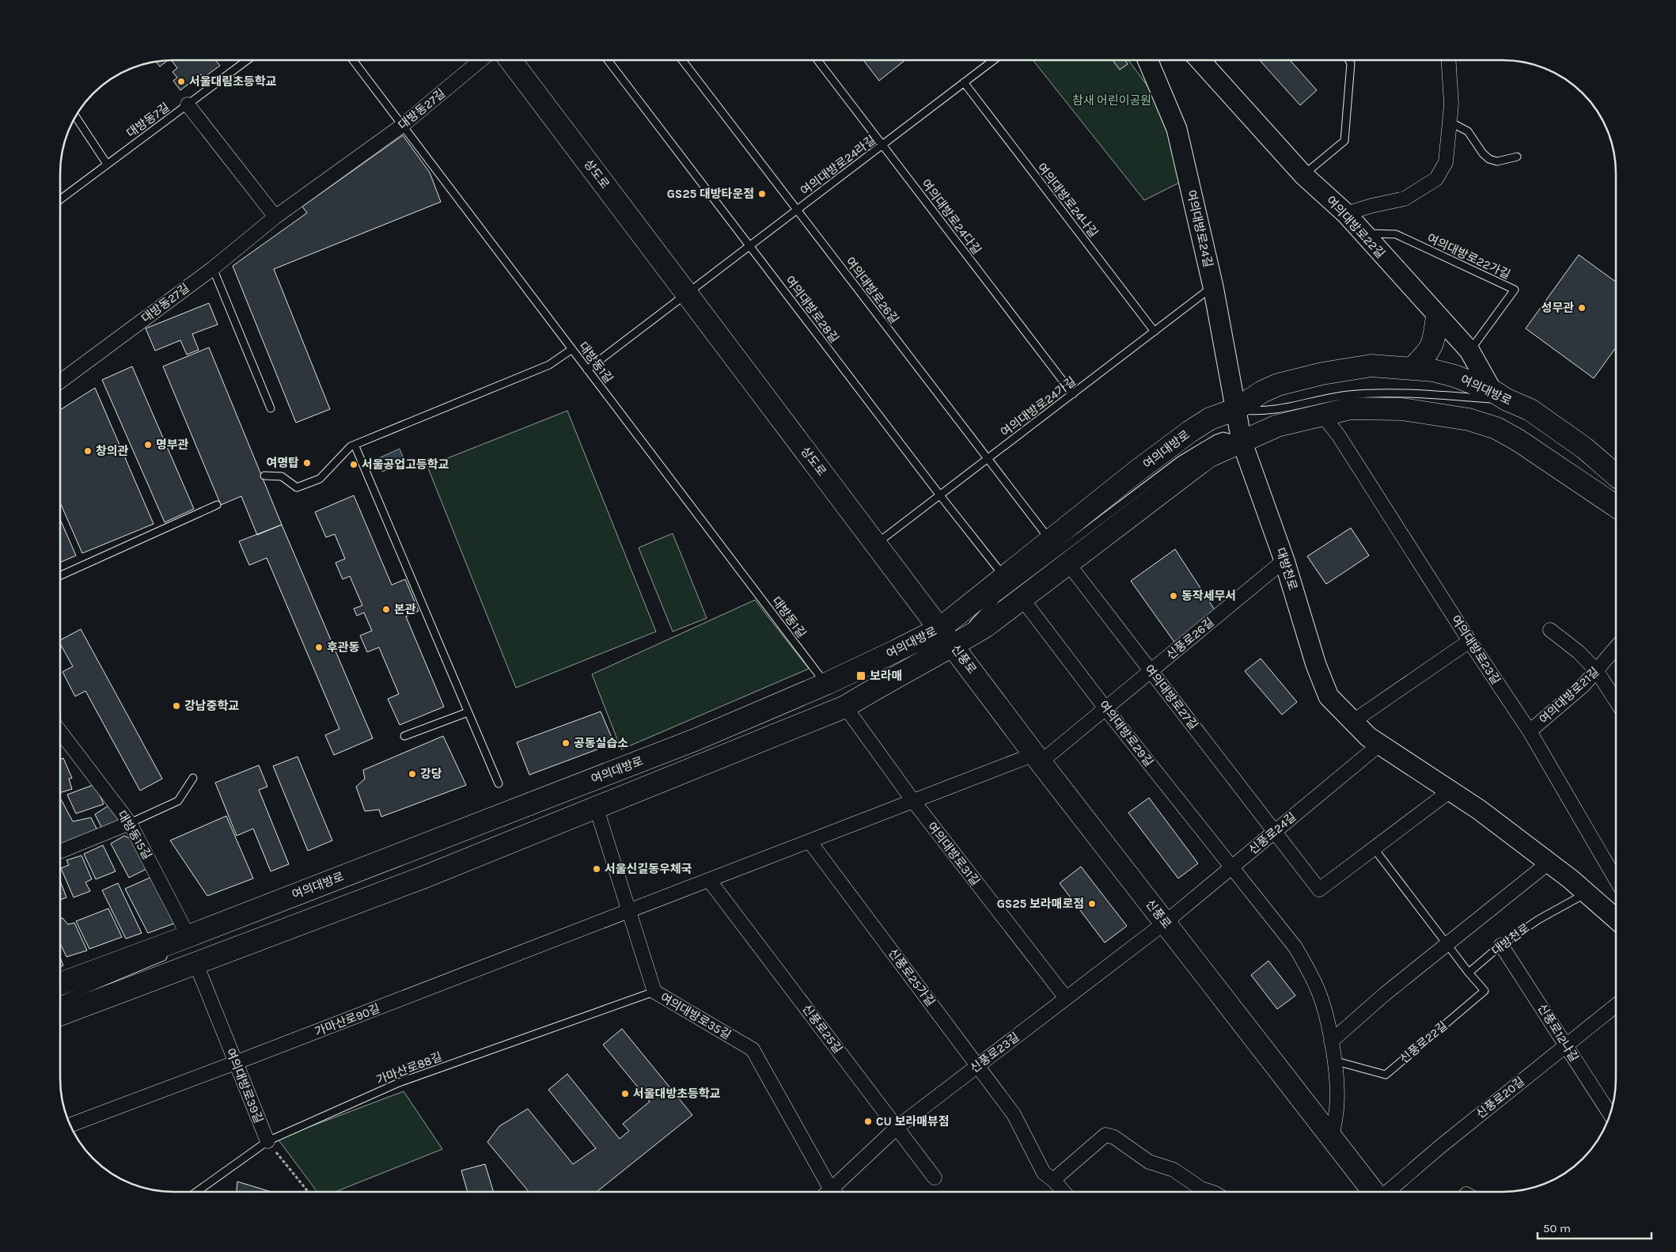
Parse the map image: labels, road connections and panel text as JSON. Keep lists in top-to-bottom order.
{
  "streets": {
    "main road": ["상도로", "여의대방로", "신풍로"],
    "street": [
      "대방동27길",
      "여의대방로22길",
      "여의대방로24길",
      "대방천로",
      "신풍로26길",
      "여의대방로23길",
      "여의대방로21길",
      "여의대방로27길",
      "여의대방로29길",
      "신풍로24길",
      "대방동15길",
      "여의대방로31길",
      "신풍로25가길",
      "여의대방로35길",
      "가마산로90길",
      "신풍로25길",
      "신풍로12나길",
      "신풍로23길",
      "여의대방로39길",
      "신풍로20길"
    ],
    "lane": [
      "대방동7길",
      "여의대방로24라길",
      "여의대방로24나길",
      "여의대방로24다길",
      "여의대방로22가길",
      "여의대방로26길",
      "여의대방로28길",
      "대방동1길",
      "여의대방로24가길",
      "신풍로22길",
      "가마산로88길"
    ]
  },
  "crossings": [
    ["대방동27길", "대방동1길"],
    ["여의대방로24라길", "상도로"],
    ["여의대방로24라길", "여의대방로24나길"],
    ["여의대방로24라길", "여의대방로24다길"],
    ["여의대방로24라길", "여의대방로26길"],
    ["여의대방로24라길", "여의대방로28길"],
    ["상도로", "여의대방로"],
    ["상도로", "여의대방로24가길"],
    ["상도로", "신풍로"],
    ["여의대방로24나길", "여의대방로24가길"],
    ["여의대방로24다길", "여의대방로24가길"],
    ["여의대방로22길", "여의대방로22가길"],
    ["여의대방로22길", "여의대방로"],
    ["여의대방로24길", "여의대방로"],
    ["여의대방로24길", "여의대방로24가길"],
    ["여의대방로24길", "대방천로"],
    ["여의대방로26길", "여의대방로"],
    ["여의대방로26길", "여의대방로24가길"],
    ["여의대방로28길", "여의대방로"],
    ["여의대방로28길", "여의대방로24가길"],
    ["대방동1길", "여의대방로"],
    ["여의대방로", "대방천로"],
    ["여의대방로", "여의대방로23길"],
    ["여의대방로", "신풍로"],
    ["여의대방로", "여의대방로27길"],
    ["여의대방로", "여의대방로29길"],
    ["여의대방로", "대방동15길"],
    ["여의대방로", "여의대방로31길"],
    ["여의대방로", "여의대방로35길"],
    ["여의대방로", "여의대방로39길"],
    ["대방천로", "신풍로26길"],
    ["대방천로", "신풍로24길"],
    ["대방천로", "신풍로12나길"],
    ["대방천로", "신풍로22길"],
    ["신풍로26길", "신풍로"],
    ["신풍로26길", "여의대방로27길"],
    ["신풍로26길", "여의대방로29길"],
    ["여의대방로23길", "여의대방로21길"],
    ["신풍로", "신풍로24길"],
    ["신풍로", "신풍로23길"],
    ["여의대방로27길", "신풍로24길"],
    ["여의대방로29길", "신풍로24길"],
    ["신풍로24길", "신풍로23길"],
    ["여의대방로31길", "신풍로23길"],
    ["신풍로25가길", "신풍로23길"],
    ["여의대방로35길", "가마산로90길"],
    ["여의대방로35길", "가마산로88길"],
    ["가마산로90길", "여의대방로39길"],
    ["신풍로25길", "신풍로23길"],
    ["신풍로12나길", "신풍로20길"],
    ["가마산로88길", "여의대방로39길"]
  ],
  "parks": ["참새 어린이공원"],
  "places": {
    "other": [
      "서울대림초등학교",
      "GS25 대방타운점",
      "성무관",
      "명부관",
      "창의관",
      "여명탑",
      "서울공업고등학교",
      "동작세무서",
      "본관",
      "후관동",
      "강남중학교",
      "공동실습소",
      "강당",
      "서울신길동우체국",
      "GS25 보라매로점",
      "서울대방초등학교",
      "CU 보라매뷰점"
    ],
    "transit": ["보라매"]
  },
  "scale_bar": "50 m"
}
